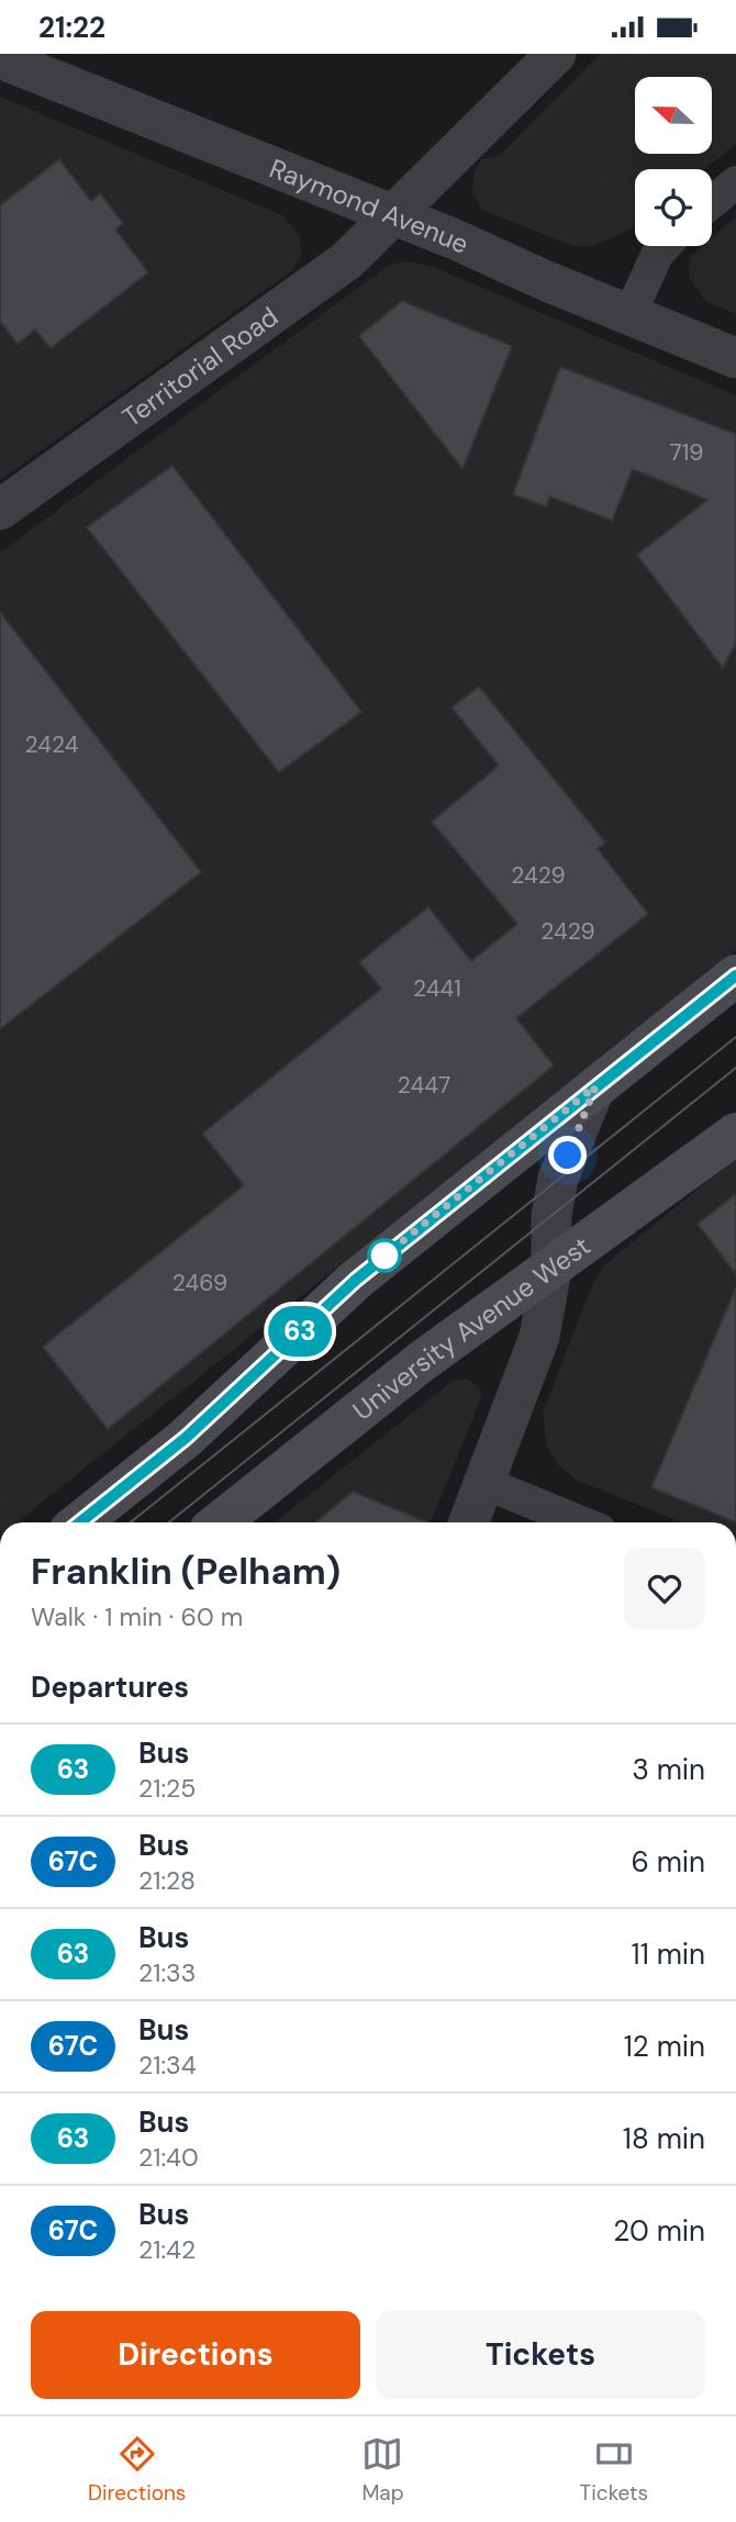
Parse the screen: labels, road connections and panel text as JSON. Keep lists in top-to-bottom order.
{
  "streets": {
    "main road": ["University Avenue West"],
    "street": ["Raymond Avenue", "Territorial Road"]
  },
  "crossings": [
    ["Raymond Avenue", "Territorial Road"]
  ],
  "lines": ["bus line 63"],
  "house_numbers": [
    "719",
    "2424",
    "2429",
    "2429",
    "2441",
    "2447",
    "2469"
  ],
  "north": "left",
  "page": {
    "status": "21:22",
    "on_map": "63",
    "heading": [
      ["Franklin (Pelham)", "Walk · 1 min · 60 m"],
      "Departures"
    ],
    "list": [
      {
        "mark": "63",
        "name": "Bus",
        "note": "21:25",
        "value": "3 min"
      },
      {
        "mark": "67C",
        "name": "Bus",
        "note": "21:28",
        "value": "6 min"
      },
      {
        "mark": "63",
        "name": "Bus",
        "note": "21:33",
        "value": "11 min"
      },
      {
        "mark": "67C",
        "name": "Bus",
        "note": "21:34",
        "value": "12 min"
      },
      {
        "mark": "63",
        "name": "Bus",
        "note": "21:40",
        "value": "18 min"
      },
      {
        "mark": "67C",
        "name": "Bus",
        "note": "21:42",
        "value": "20 min"
      }
    ],
    "buttons": ["Directions", "Tickets"],
    "tabs": ["Directions", "Map", "Tickets"]
  }
}
